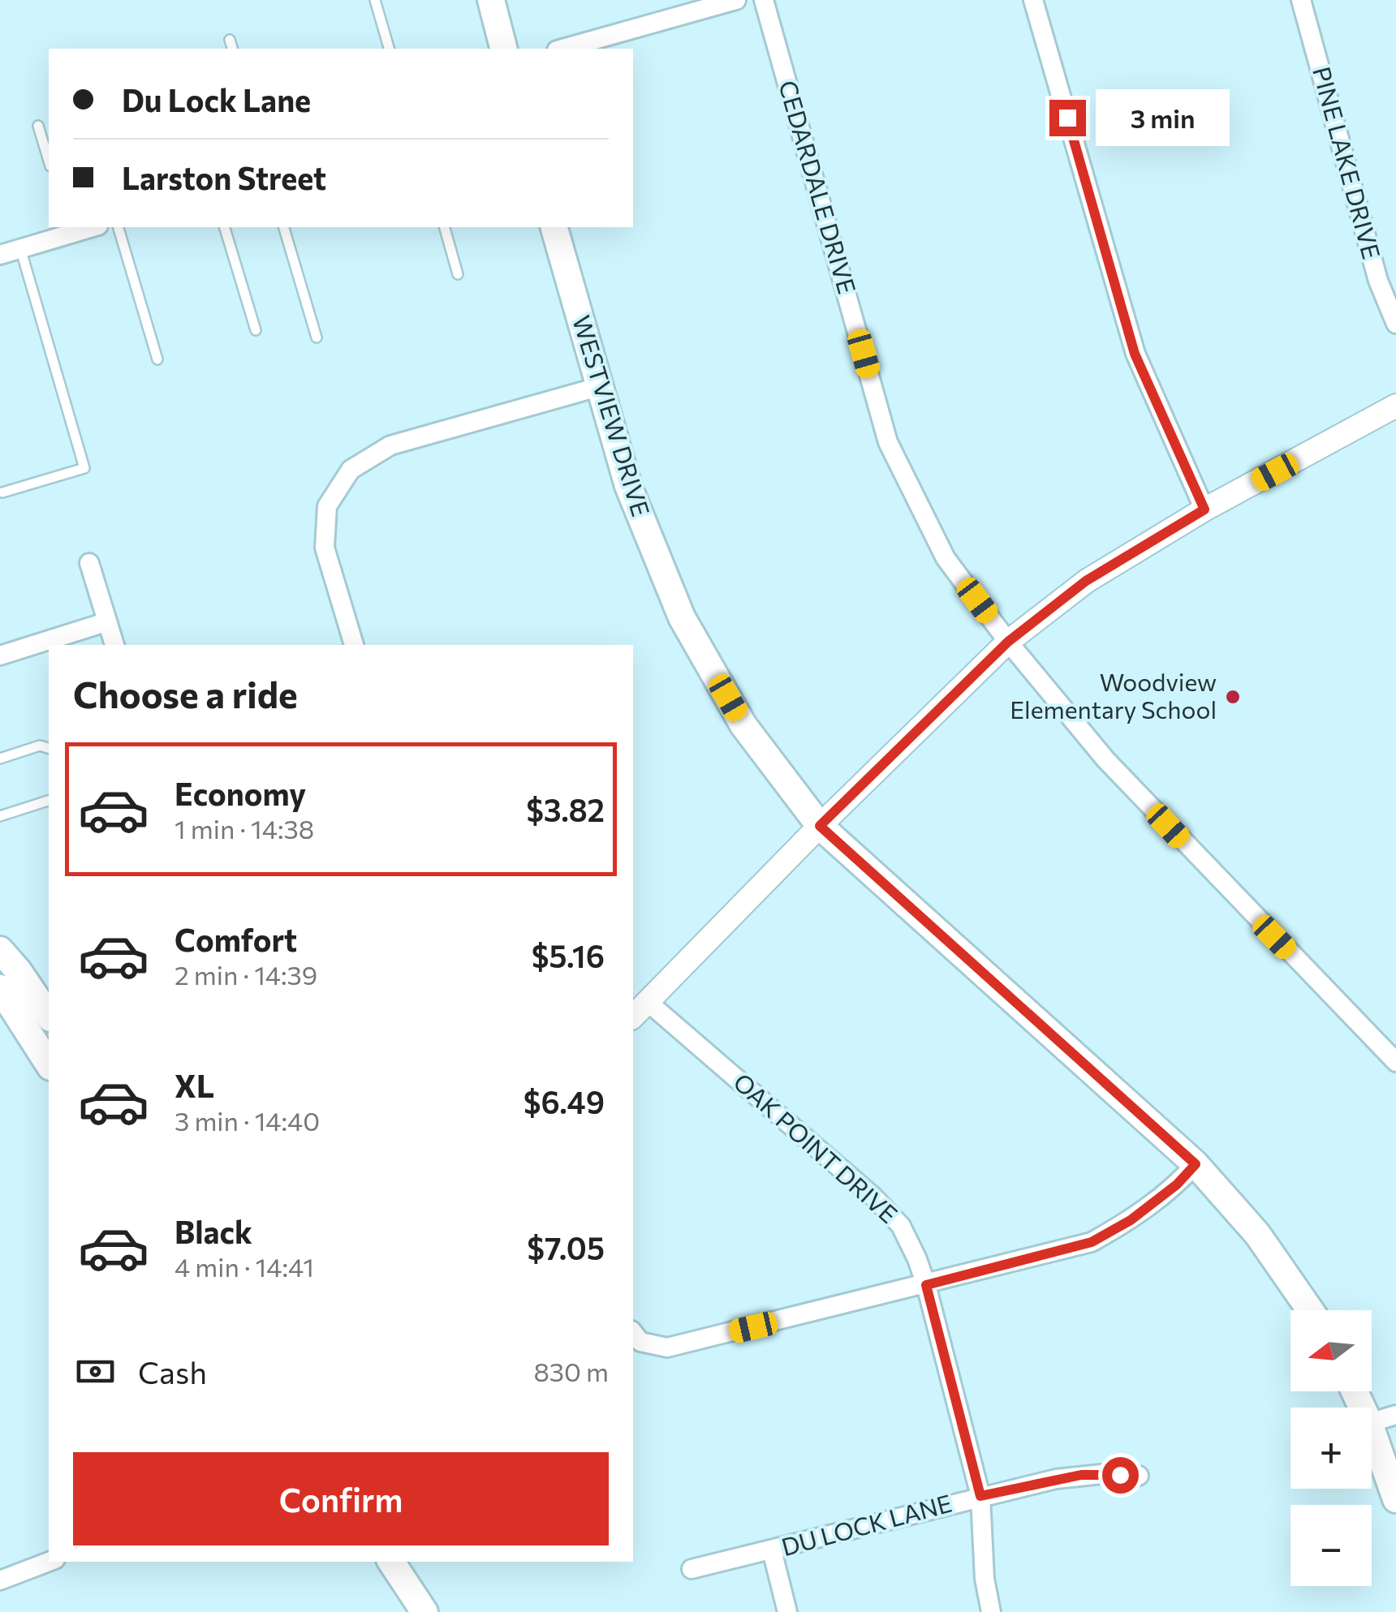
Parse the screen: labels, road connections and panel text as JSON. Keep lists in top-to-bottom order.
{
  "streets": {
    "main road": ["WESTVIEW DRIVE"],
    "street": [
      "PINE LAKE DRIVE",
      "CEDARDALE DRIVE",
      "OAK POINT DRIVE",
      "DU LOCK LANE"
    ]
  },
  "crossings": [
    ["OAK POINT DRIVE", "DU LOCK LANE"]
  ],
  "places": ["Woodview Elementary School"],
  "north": "left",
  "page": {
    "banner": ["Du Lock Lane", "Larston Street"],
    "bubble": "3 min",
    "heading": "Choose a ride",
    "list": [
      {
        "name": "Economy",
        "note": "1 min · 14:38",
        "value": "$3.82"
      },
      {
        "name": "Comfort",
        "note": "2 min · 14:39",
        "value": "$5.16"
      },
      {
        "name": "XL",
        "note": "3 min · 14:40",
        "value": "$6.49"
      },
      {
        "name": "Black",
        "note": "4 min · 14:41",
        "value": "$7.05"
      }
    ],
    "map_buttons": ["+", "−"],
    "pay": ["Cash", "830 m"],
    "buttons": "Confirm"
  }
}
